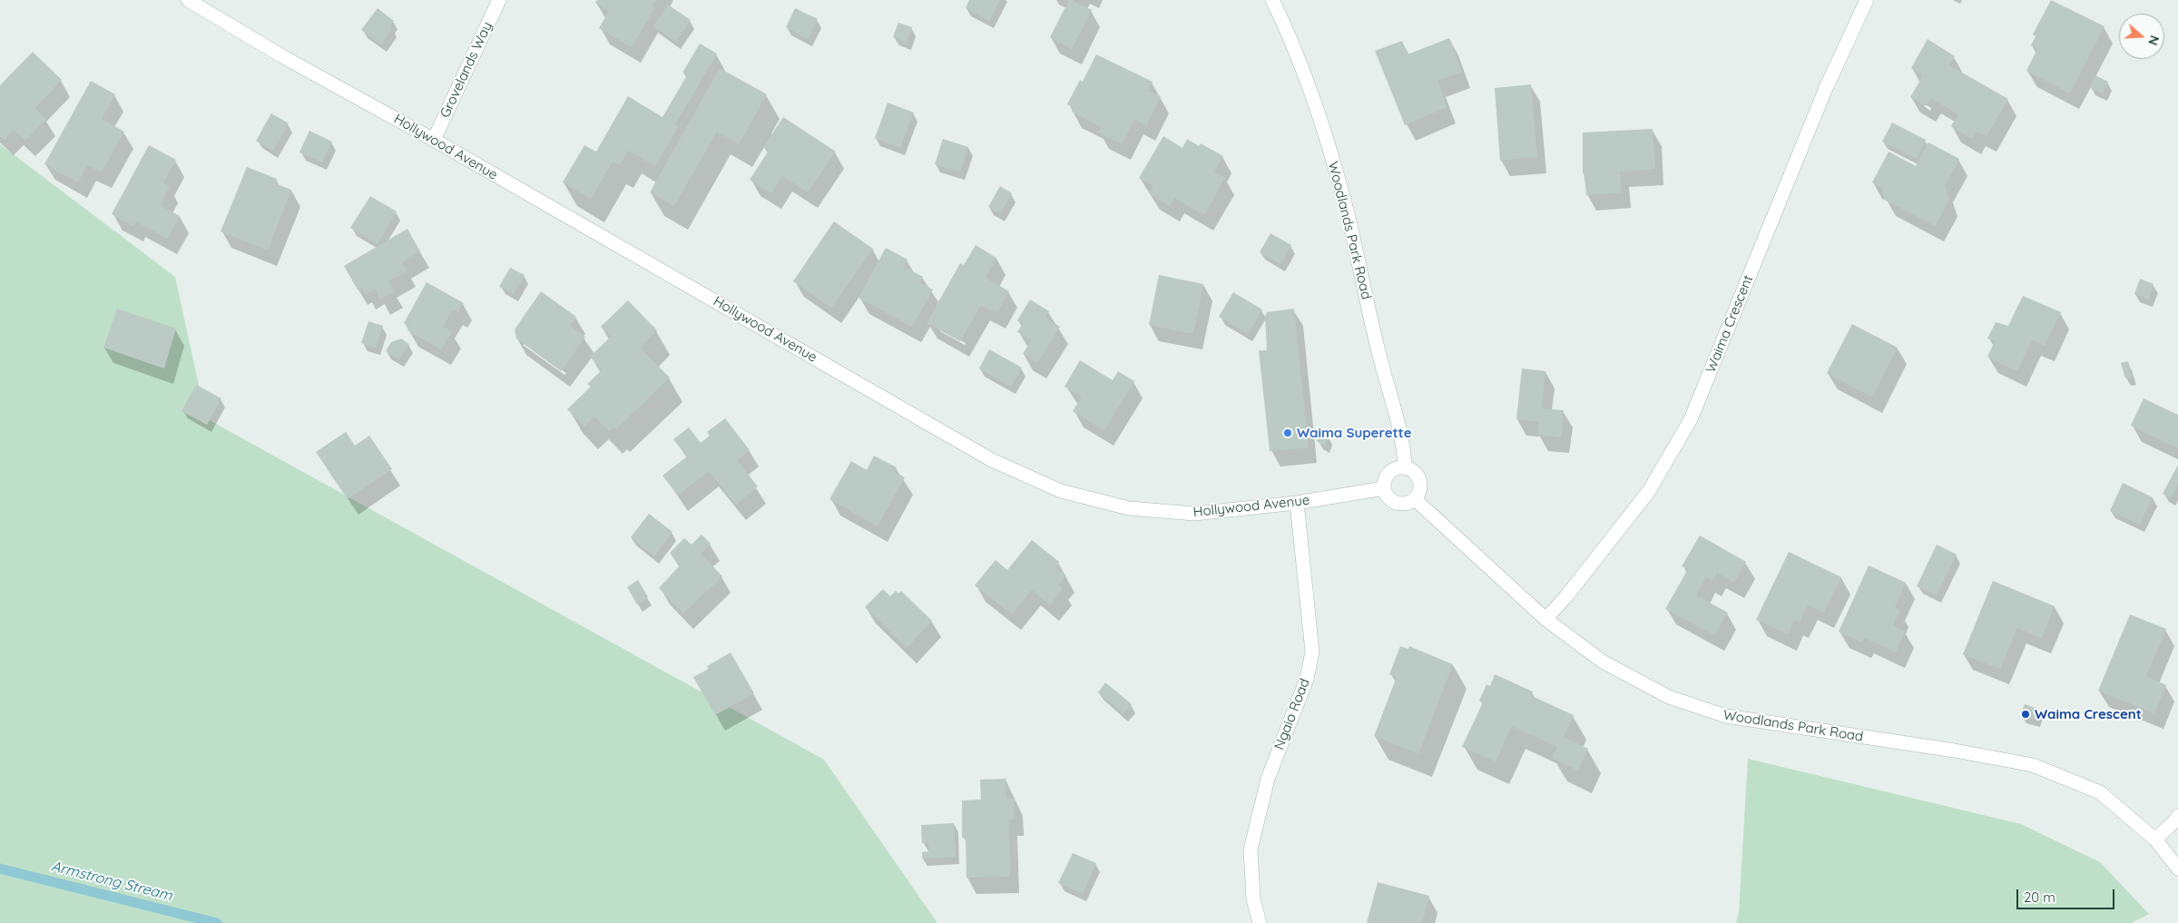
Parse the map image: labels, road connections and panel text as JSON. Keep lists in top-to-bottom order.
{
  "streets": {
    "street": [
      "Grovelands Way",
      "Hollywood Avenue",
      "Woodlands Park Road",
      "Waima Crescent",
      "Ngaio Road"
    ]
  },
  "crossings": [
    ["Grovelands Way", "Hollywood Avenue"],
    ["Hollywood Avenue", "Woodlands Park Road"],
    ["Hollywood Avenue", "Ngaio Road"],
    ["Woodlands Park Road", "Waima Crescent"]
  ],
  "water": ["Armstrong Stream"],
  "places": ["Waima Superette", "Waima Crescent"],
  "scale_bar": "20 m",
  "north": "right"
}
